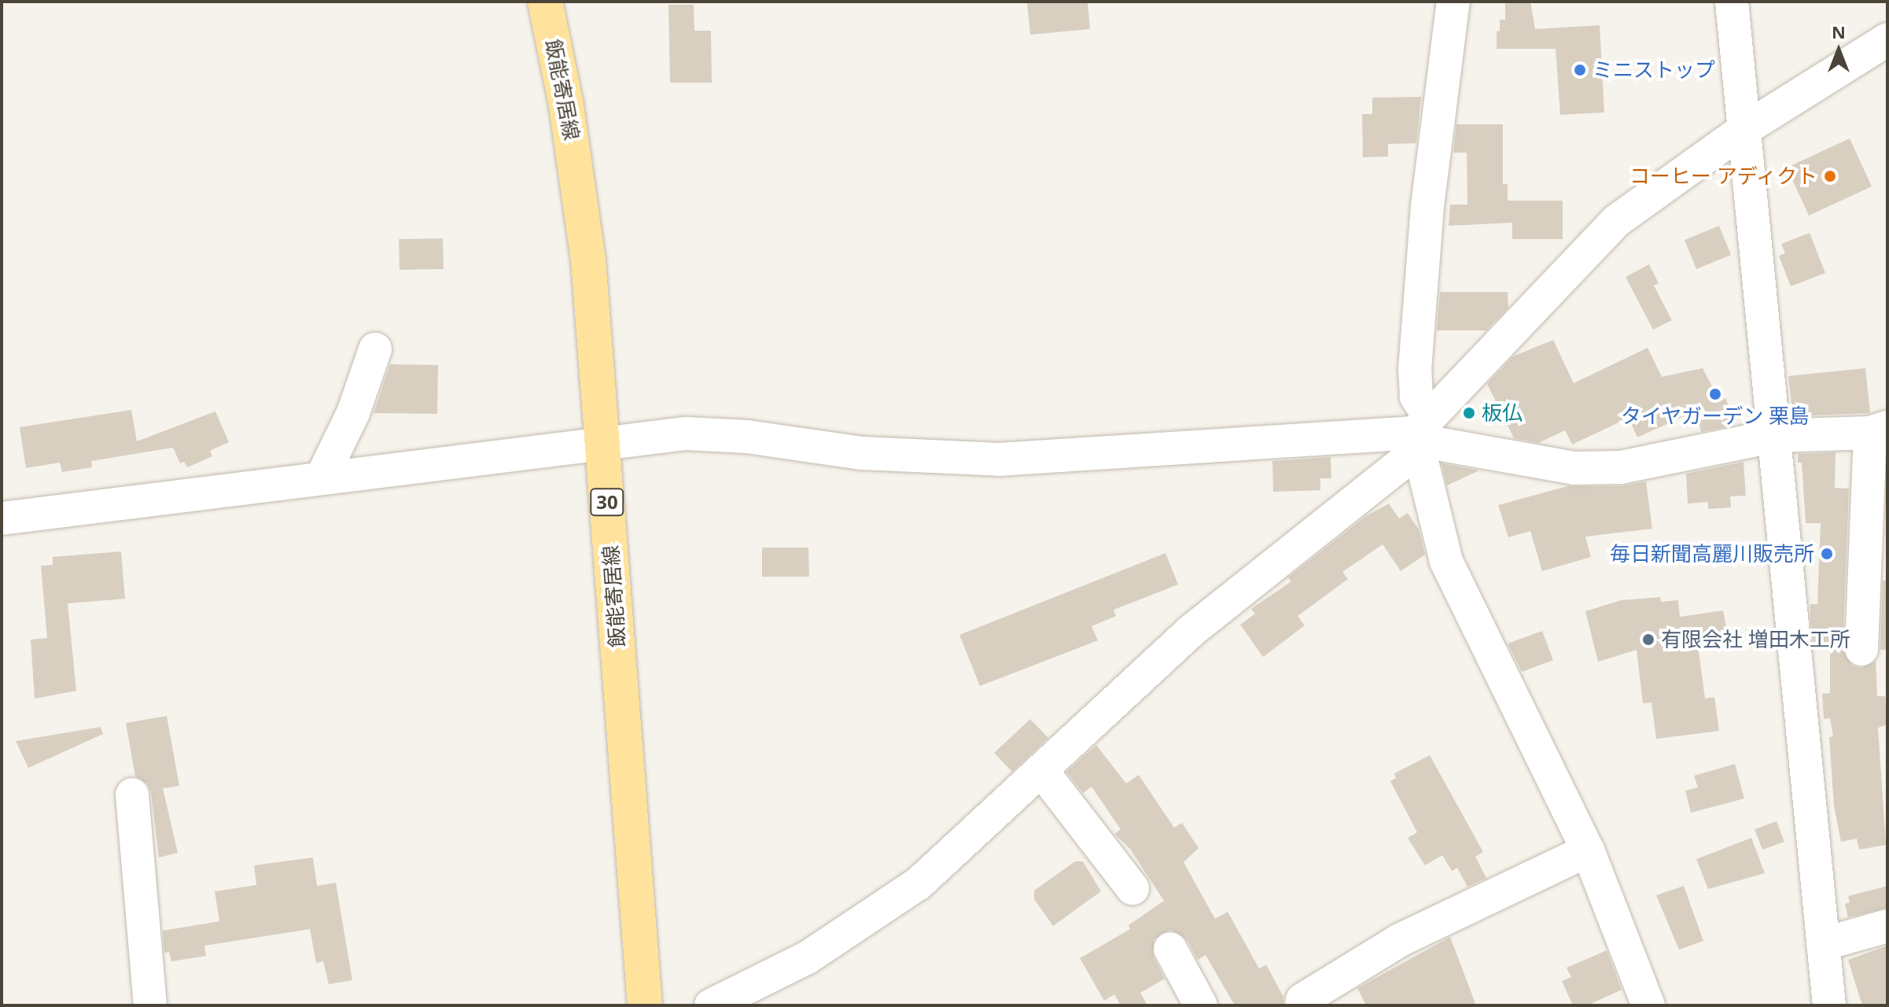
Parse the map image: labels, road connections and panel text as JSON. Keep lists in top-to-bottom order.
{
  "streets": {
    "main road": ["飯能寄居線", "30"]
  },
  "places": [
    "ミニストップ",
    "コーヒー アディクト",
    "タイヤガーデン 栗島",
    "板仏",
    "毎日新聞高麗川販売所",
    "有限会社 増田木工所"
  ],
  "north": "top"
}
